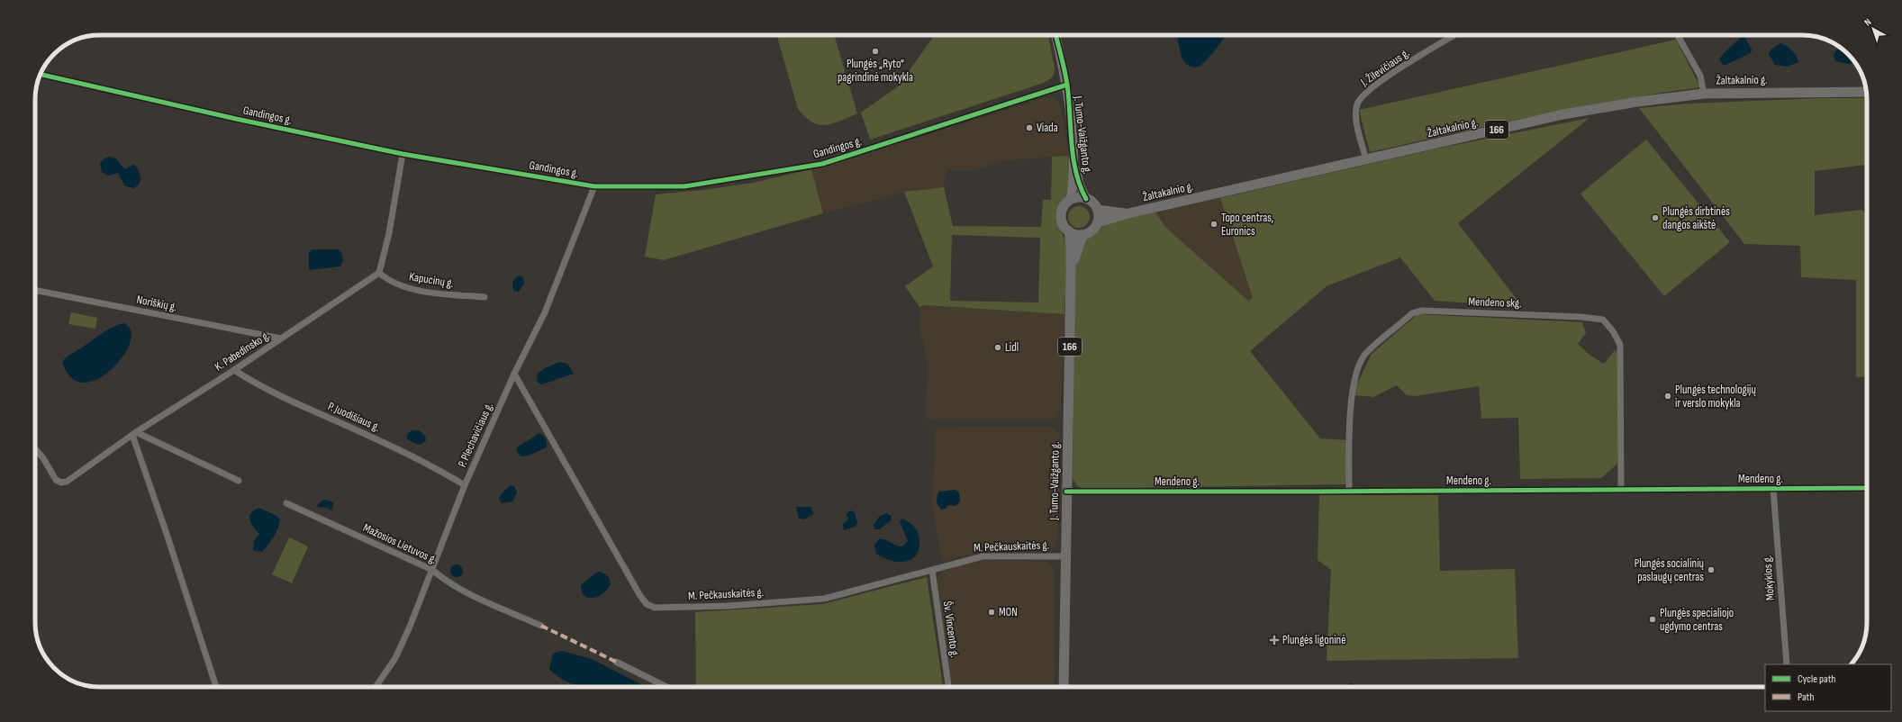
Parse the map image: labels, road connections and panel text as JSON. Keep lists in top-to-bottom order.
{
  "streets": {
    "main road": ["Žaltakalnio g.", "166", "J. Tumo-Vaižganto g."],
    "street": [
      "J. Žilevičiaus g.",
      "Gandingos g.",
      "Kapucinų g.",
      "Mendeno skg.",
      "Noriškių g.",
      "K. Pabedinsko g.",
      "P. Juodišiaus g.",
      "P. Plechavičiaus g.",
      "Mendeno g.",
      "Mažosios Lietuvos g.",
      "M. Pečkauskaitės g.",
      "Mokyklos g.",
      "Šv. Vincento g."
    ]
  },
  "crossings": [
    ["J. Žilevičiaus g.", "Žaltakalnio g."],
    ["Žaltakalnio g.", "166"],
    ["Žaltakalnio g.", "J. Tumo-Vaižganto g."],
    ["Gandingos g.", "J. Tumo-Vaižganto g."],
    ["Gandingos g.", "P. Plechavičiaus g."],
    ["166", "J. Tumo-Vaižganto g."],
    ["J. Tumo-Vaižganto g.", "Mendeno g."],
    ["J. Tumo-Vaižganto g.", "M. Pečkauskaitės g."],
    ["Kapucinų g.", "K. Pabedinsko g."],
    ["Mendeno skg.", "Mendeno g."],
    ["Noriškių g.", "K. Pabedinsko g."],
    ["K. Pabedinsko g.", "P. Juodišiaus g."],
    ["P. Juodišiaus g.", "P. Plechavičiaus g."],
    ["P. Plechavičiaus g.", "Mažosios Lietuvos g."],
    ["P. Plechavičiaus g.", "M. Pečkauskaitės g."],
    ["Mendeno g.", "Mokyklos g."],
    ["M. Pečkauskaitės g.", "Šv. Vincento g."]
  ],
  "places": {
    "other": [
      "Plungės „Ryto“ pagrindinė mokykla",
      "Viada",
      "Plungės dirbtinės dangos aikštė",
      "Topo centras, Euronics",
      "Lidl",
      "Plungės technologijų ir verslo mokykla",
      "Plungės socialinių paslaugų centras",
      "MON",
      "Plungės specialiojo ugdymo centras"
    ],
    "health": ["Plungės ligoninė"]
  },
  "legend": ["Cycle path", "Path"],
  "north": "top left"
}
